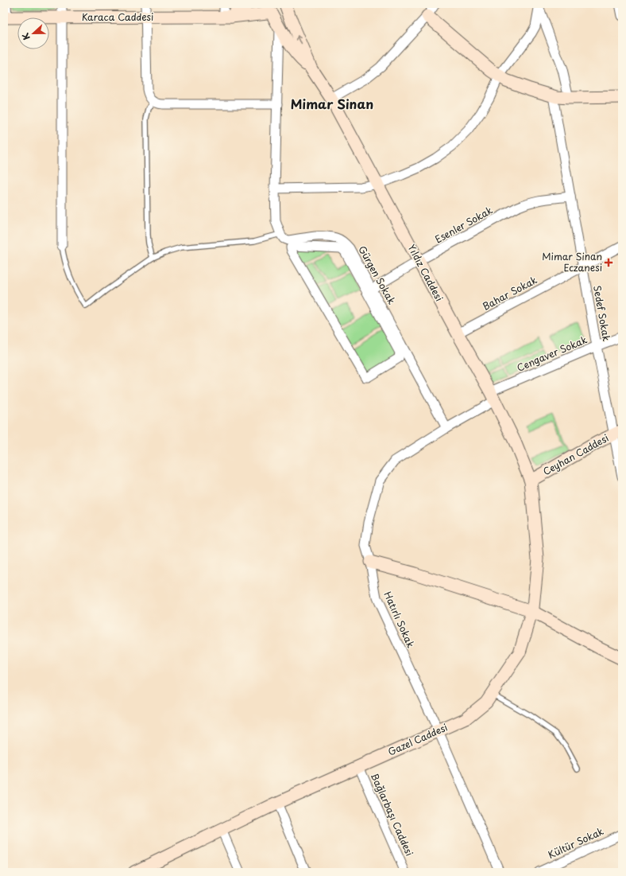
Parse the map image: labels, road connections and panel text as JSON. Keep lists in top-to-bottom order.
{
  "streets": {
    "street": [
      "Karaca Caddesi",
      "Esenler Sokak",
      "Yıldız Caddesi",
      "Gürgen Sokak",
      "Bahar Sokak",
      "Sedef Sokak",
      "Cengaver Sokak",
      "Ceyhan Caddesi",
      "Hatırlı Sokak",
      "Gazel Caddesi",
      "Bağlarbaşı Caddesi",
      "Kültür Sokak"
    ]
  },
  "crossings": [
    ["Karaca Caddesi", "Yıldız Caddesi"],
    ["Esenler Sokak", "Yıldız Caddesi"],
    ["Esenler Sokak", "Gürgen Sokak"],
    ["Esenler Sokak", "Sedef Sokak"],
    ["Yıldız Caddesi", "Bahar Sokak"],
    ["Yıldız Caddesi", "Cengaver Sokak"],
    ["Yıldız Caddesi", "Ceyhan Caddesi"],
    ["Yıldız Caddesi", "Hatırlı Sokak"],
    ["Yıldız Caddesi", "Gazel Caddesi"],
    ["Gürgen Sokak", "Hatırlı Sokak"],
    ["Bahar Sokak", "Sedef Sokak"],
    ["Sedef Sokak", "Cengaver Sokak"],
    ["Sedef Sokak", "Ceyhan Caddesi"],
    ["Cengaver Sokak", "Hatırlı Sokak"],
    ["Ceyhan Caddesi", "Gazel Caddesi"],
    ["Hatırlı Sokak", "Gazel Caddesi"],
    ["Gazel Caddesi", "Bağlarbaşı Caddesi"]
  ],
  "districts": ["Mimar Sinan"],
  "places": {
    "health": ["Mimar Sinan Eczanesi"]
  },
  "north": "left"
}
